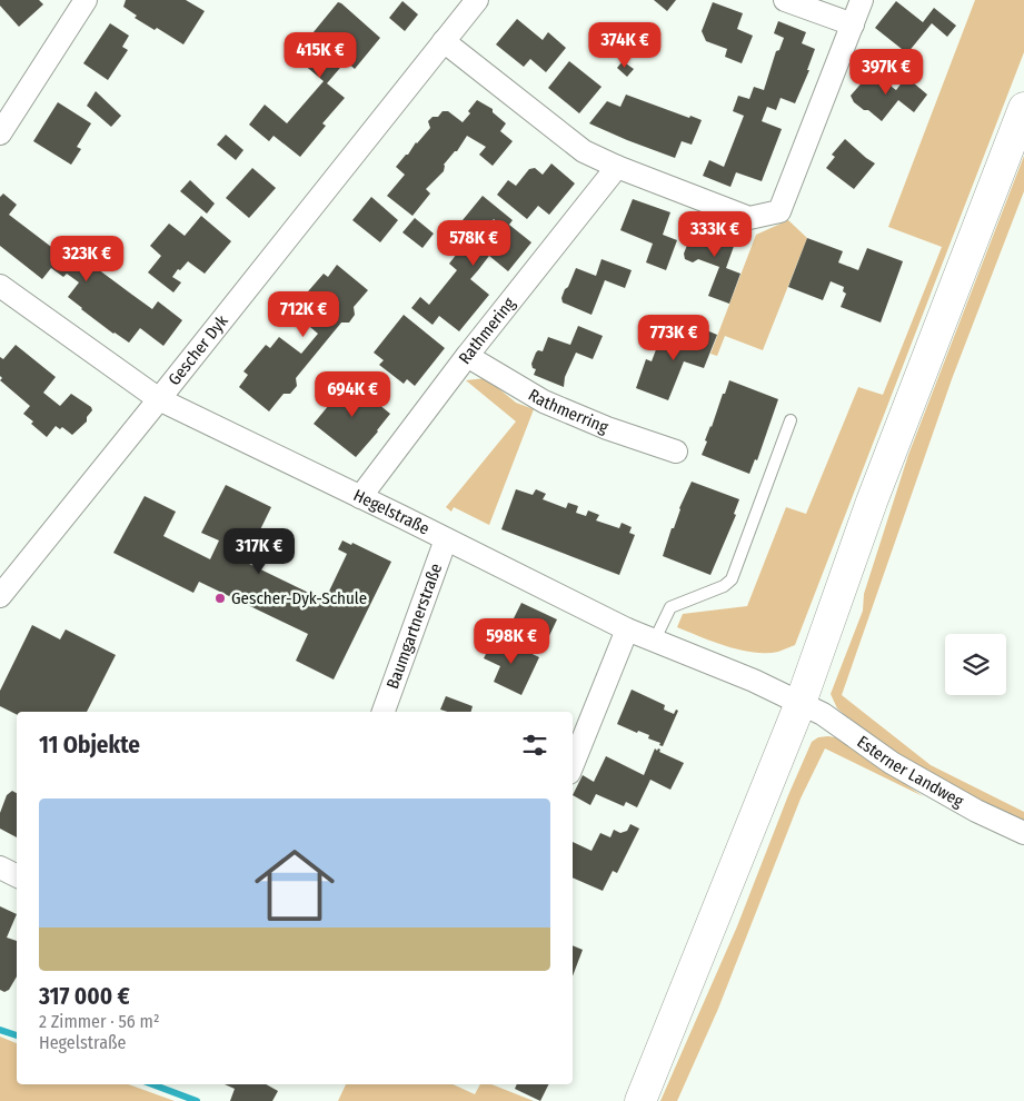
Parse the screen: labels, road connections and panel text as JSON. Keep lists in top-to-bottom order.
{
  "streets": {
    "street": [
      "Rathmering",
      "Gescher Dyk",
      "Rathmerring",
      "Hegelstraße",
      "Baumgartnerstraße",
      "Esterner Landweg"
    ]
  },
  "crossings": [
    ["Rathmering", "Rathmerring"],
    ["Rathmering", "Hegelstraße"],
    ["Gescher Dyk", "Hegelstraße"],
    ["Hegelstraße", "Baumgartnerstraße"],
    ["Hegelstraße", "Esterner Landweg"]
  ],
  "places": ["Gescher-Dyk-Schule"],
  "page": {
    "price": [
      "374K €",
      "415K €",
      "397K €",
      "333K €",
      "578K €",
      "323K €",
      "712K €",
      "773K €",
      "694K €",
      "317K €",
      "598K €"
    ],
    "heading": "11 Objekte",
    "list": [
      {
        "name": "317 000 €",
        "note": "2 Zimmer · 56 m² · Hegelstraße"
      }
    ]
  }
}
